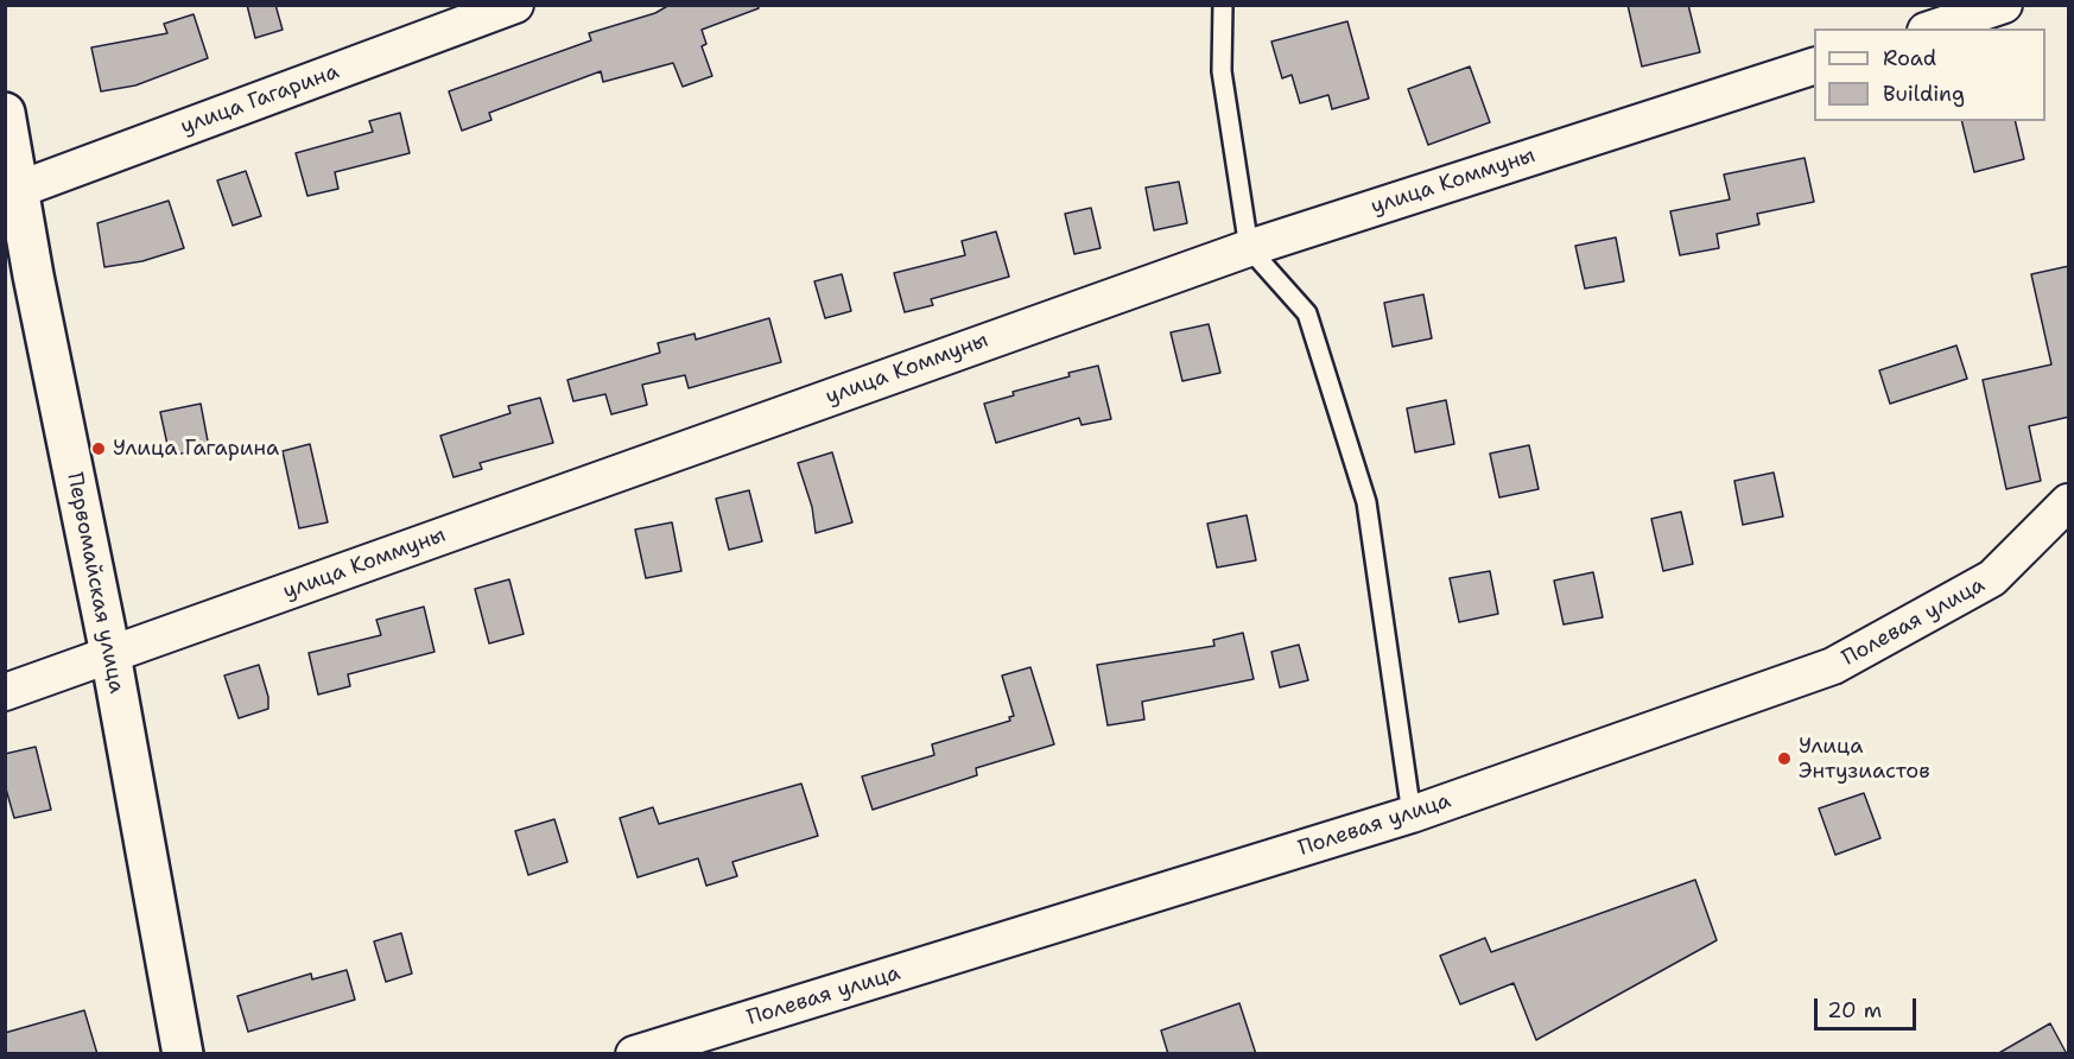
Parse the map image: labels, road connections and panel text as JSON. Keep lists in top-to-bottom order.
{
  "streets": {
    "main road": ["Первомайская улица"],
    "street": ["улица Гагарина", "улица Коммуны", "Полевая улица"]
  },
  "crossings": [
    ["улица Гагарина", "Первомайская улица"],
    ["улица Коммуны", "Первомайская улица"]
  ],
  "places": ["Улица Гагарина", "Улица Энтузиастов"],
  "legend": ["Road", "Building"],
  "scale_bar": "20 m"
}
